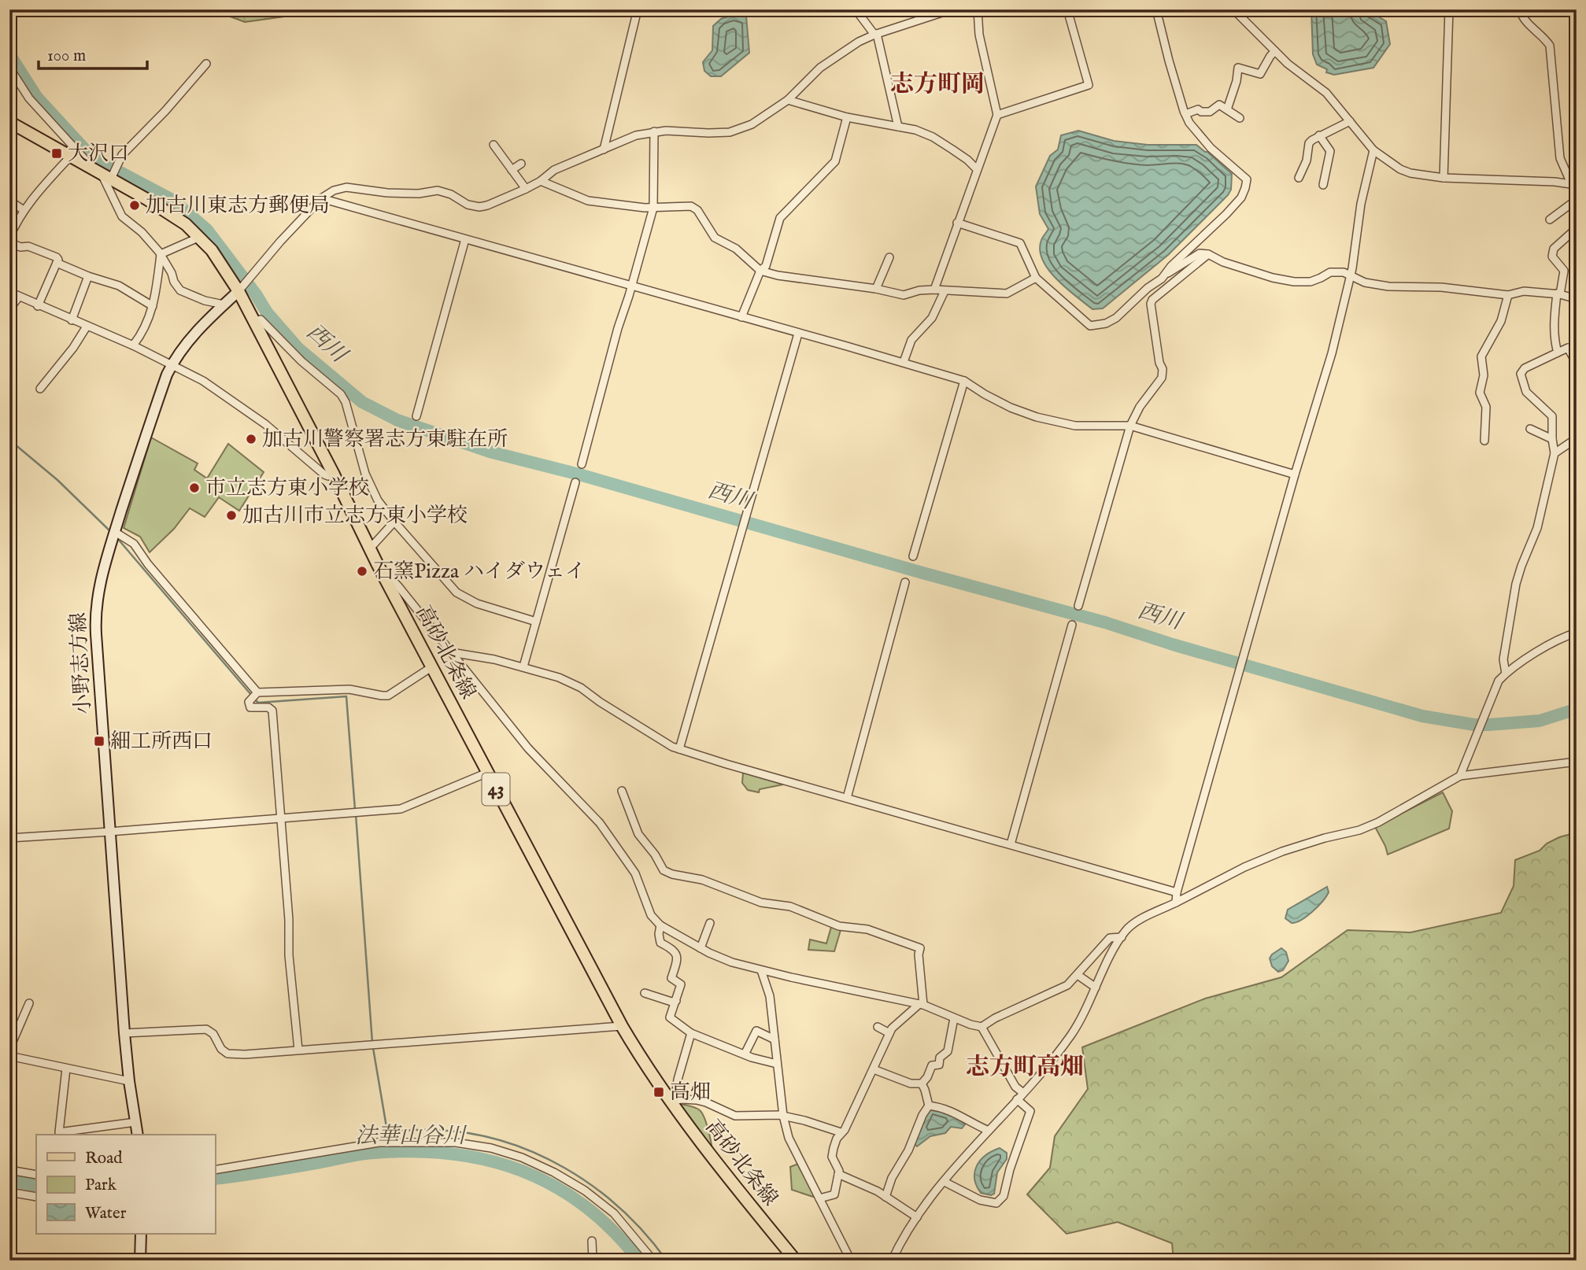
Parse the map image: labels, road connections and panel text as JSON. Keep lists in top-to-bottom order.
{
  "streets": {
    "main road": ["高砂北条線", "小野志方線", "43"]
  },
  "crossings": [
    ["高砂北条線", "小野志方線"]
  ],
  "districts": ["志方町岡", "志方町高畑"],
  "water": ["西川", "法華山谷川"],
  "places": {
    "transit": ["大沢口", "細工所西口", "高畑"],
    "other": [
      "加古川東志方郵便局",
      "加古川警察署志方東駐在所",
      "市立志方東小学校",
      "加古川市立志方東小学校",
      "石窯Pizza ハイダウェイ"
    ]
  },
  "legend": ["Road", "Park", "Water"],
  "scale_bar": "100 m"
}
